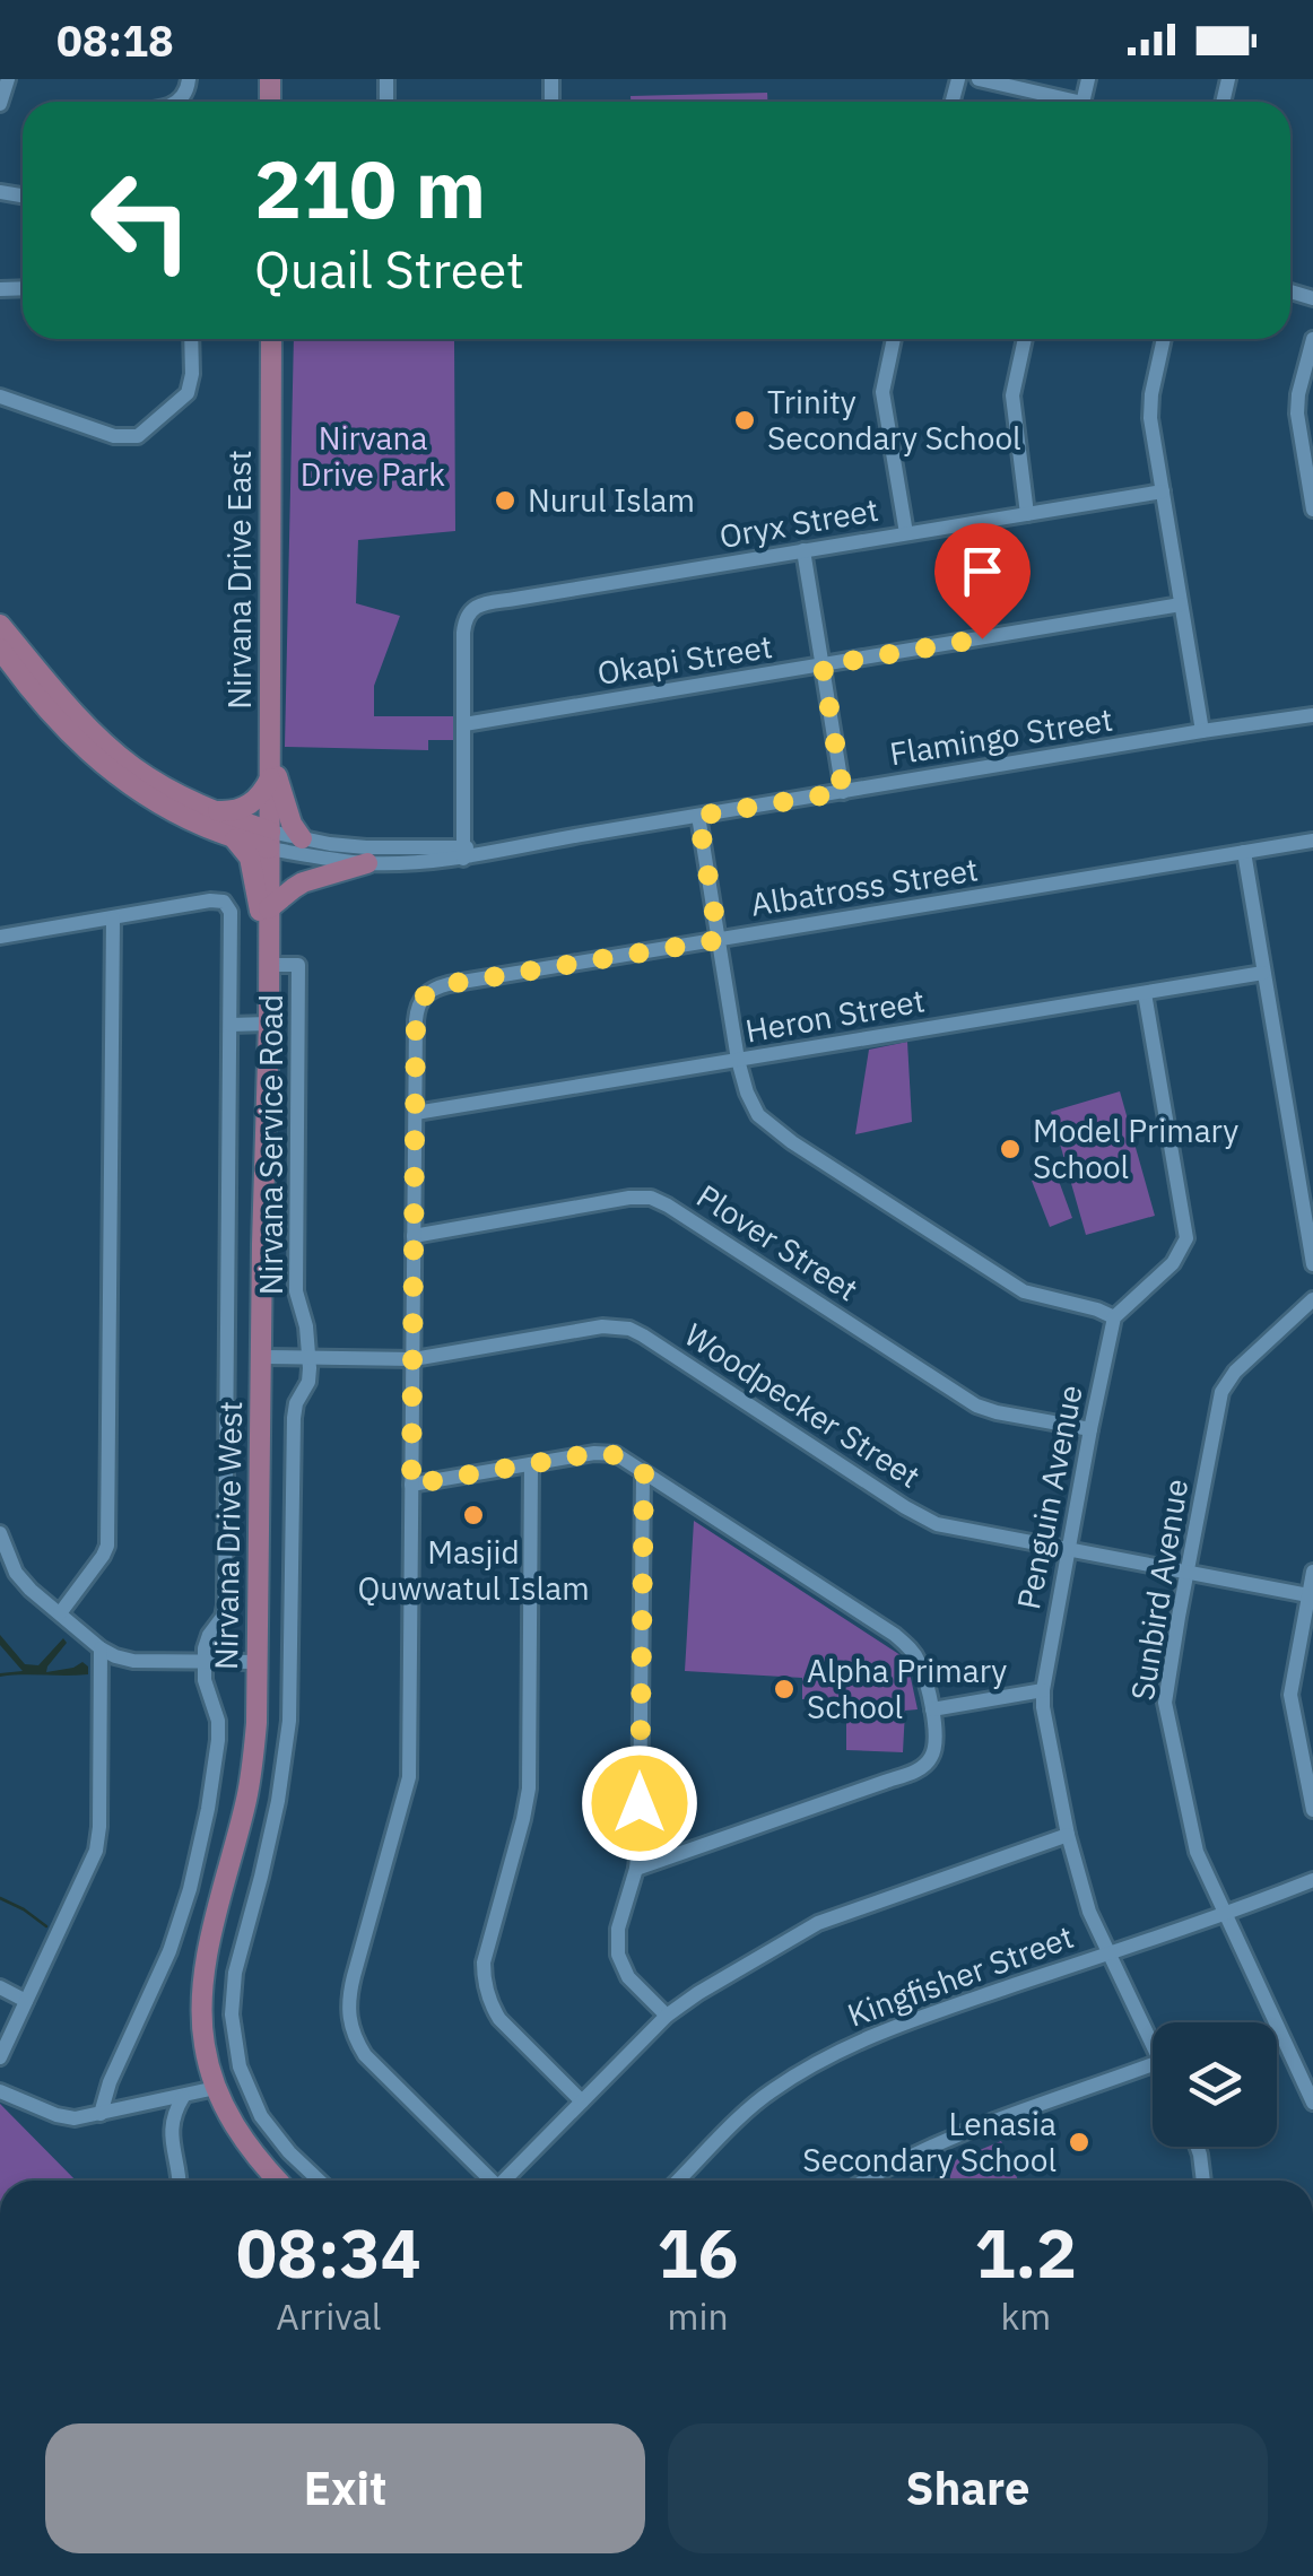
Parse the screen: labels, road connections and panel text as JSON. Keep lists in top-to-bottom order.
{
  "streets": {
    "main road": ["Nirvana Drive East", "Nirvana Drive West"],
    "street": [
      "Oryx Street",
      "Okapi Street",
      "Flamingo Street",
      "Albatross Street",
      "Heron Street",
      "Nirvana Service Road",
      "Plover Street",
      "Woodpecker Street",
      "Penguin Avenue",
      "Sunbird Avenue",
      "Kingfisher Street"
    ]
  },
  "crossings": [
    ["Oryx Street", "Okapi Street"],
    ["Nirvana Drive East", "Flamingo Street"],
    ["Nirvana Drive East", "Nirvana Drive West"],
    ["Flamingo Street", "Nirvana Drive West"],
    ["Albatross Street", "Heron Street"],
    ["Nirvana Service Road", "Woodpecker Street"],
    ["Nirvana Service Road", "Nirvana Drive West"],
    ["Plover Street", "Penguin Avenue"],
    ["Woodpecker Street", "Penguin Avenue"],
    ["Woodpecker Street", "Nirvana Drive West"],
    ["Woodpecker Street", "Sunbird Avenue"],
    ["Penguin Avenue", "Kingfisher Street"],
    ["Sunbird Avenue", "Kingfisher Street"]
  ],
  "parks": ["Nirvana Drive Park"],
  "places": [
    "Trinity Secondary School",
    "Nurul Islam",
    "Model Primary School",
    "Masjid Quwwatul Islam",
    "Alpha Primary School",
    "Lenasia Secondary School"
  ],
  "page": {
    "status": "08:18",
    "turn": ["210 m", "Quail Street"],
    "eta": [
      "08:34",
      "Arrival",
      "16",
      "min",
      "1.2",
      "km"
    ],
    "buttons": ["Exit", "Share"]
  }
}
